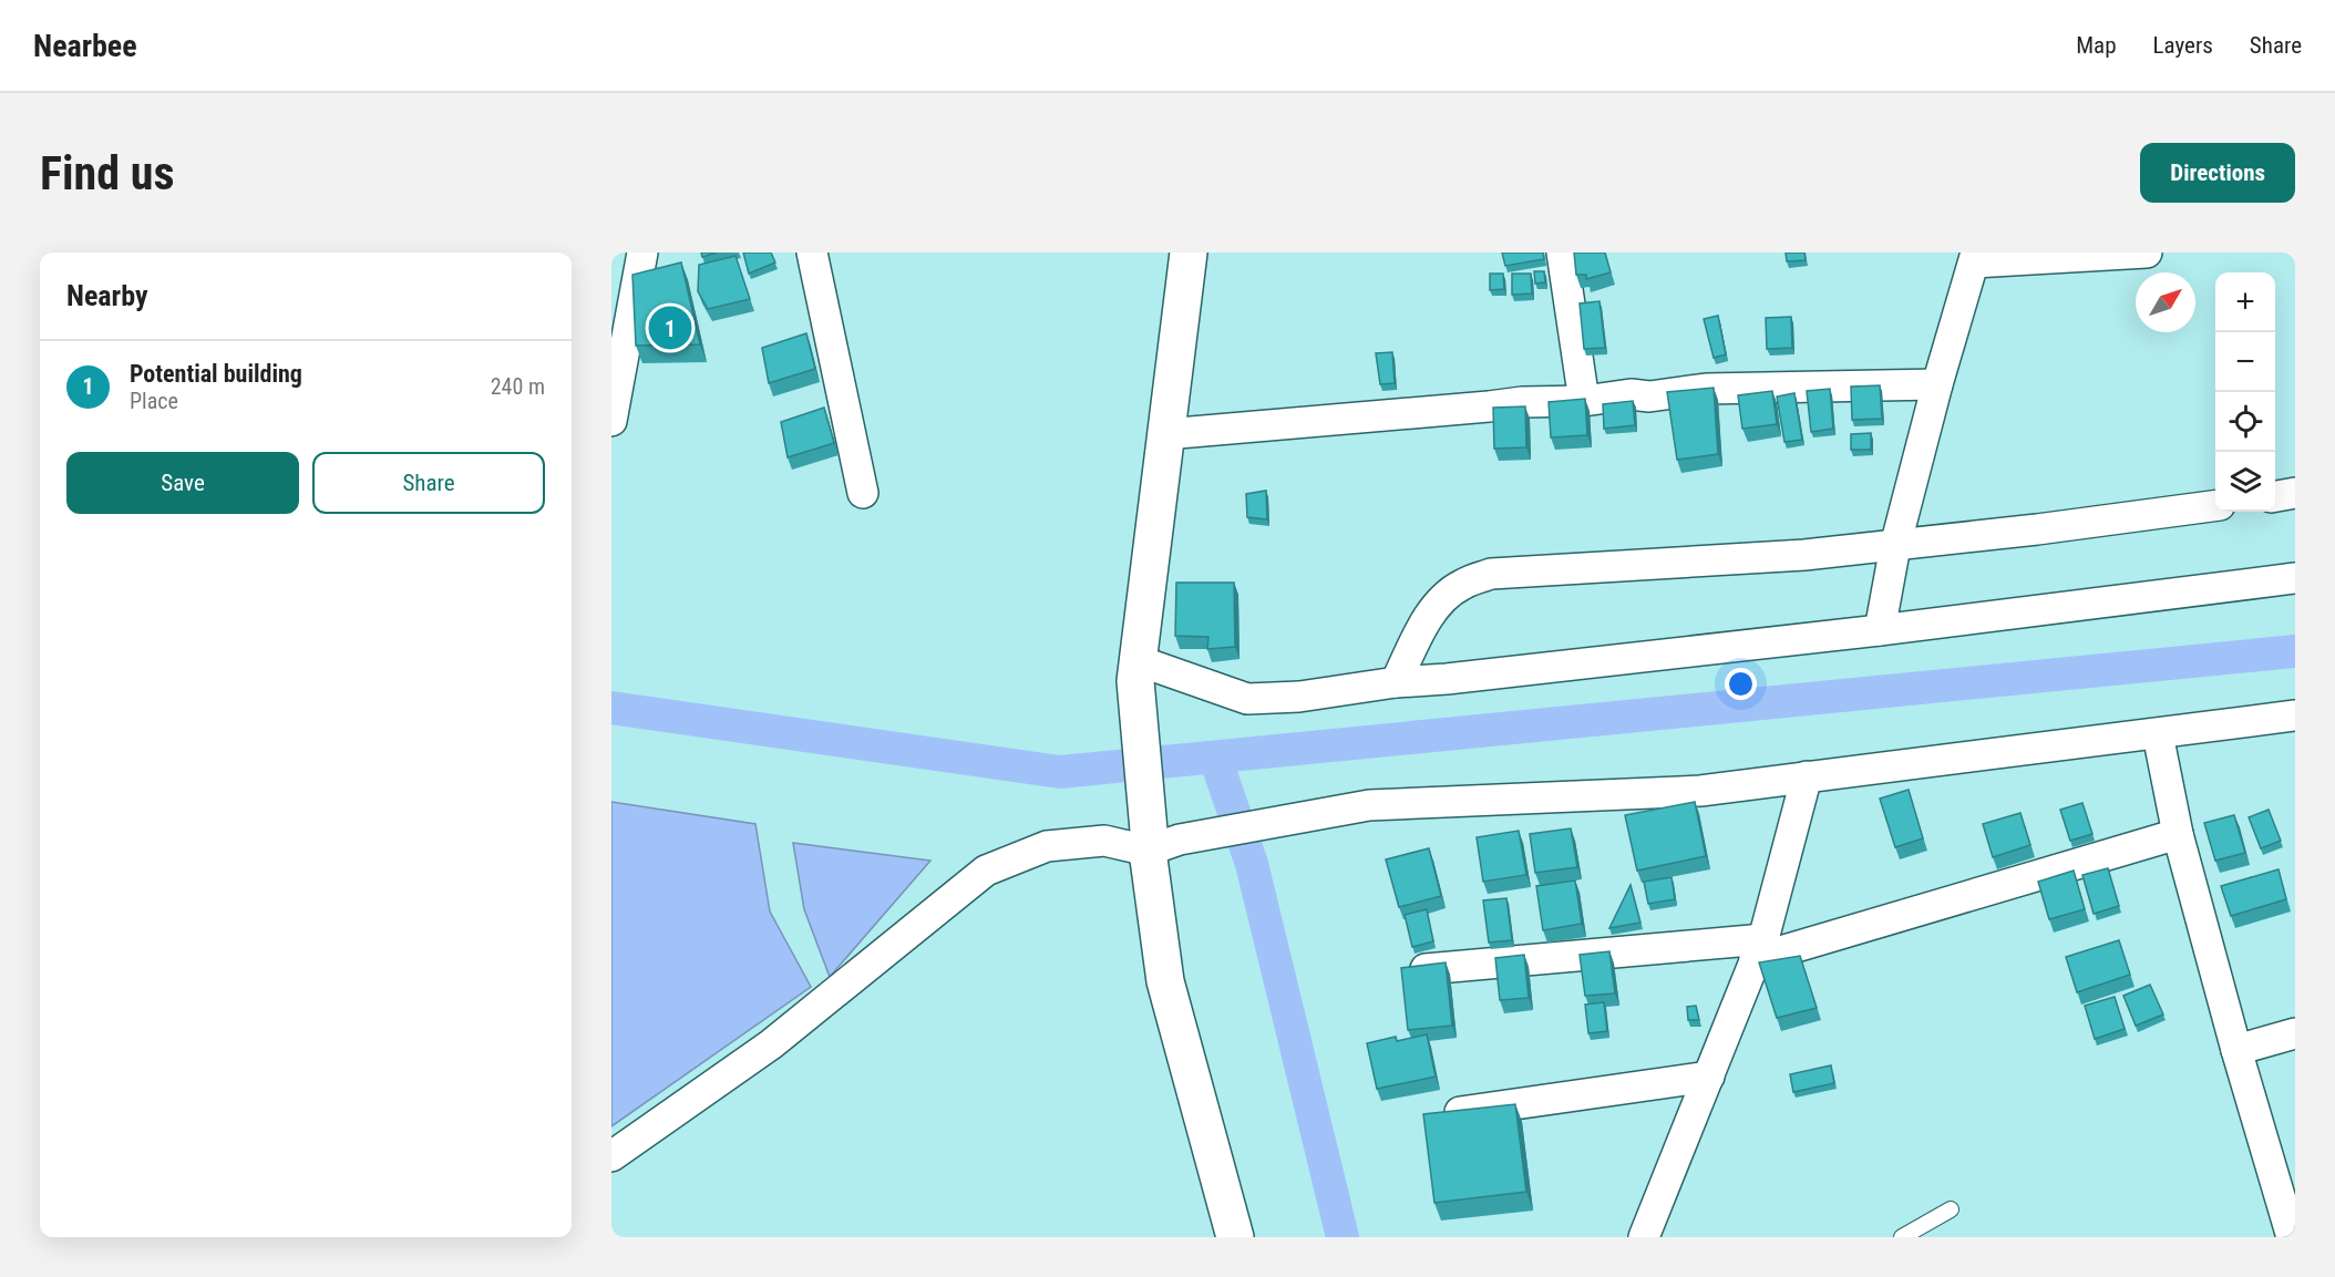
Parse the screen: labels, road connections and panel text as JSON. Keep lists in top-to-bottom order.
{
  "north": "top right",
  "page": {
    "header": "Nearbee",
    "nav": ["Map", "Layers", "Share"],
    "buttons": [
      "Directions",
      ["Save", "Share"]
    ],
    "title": "Find us",
    "heading": "Nearby",
    "map_buttons": ["+", "−"],
    "pins": "1",
    "list": [
      {
        "mark": "1",
        "name": "Potential building",
        "note": "Place",
        "value": "240 m"
      }
    ]
  }
}
